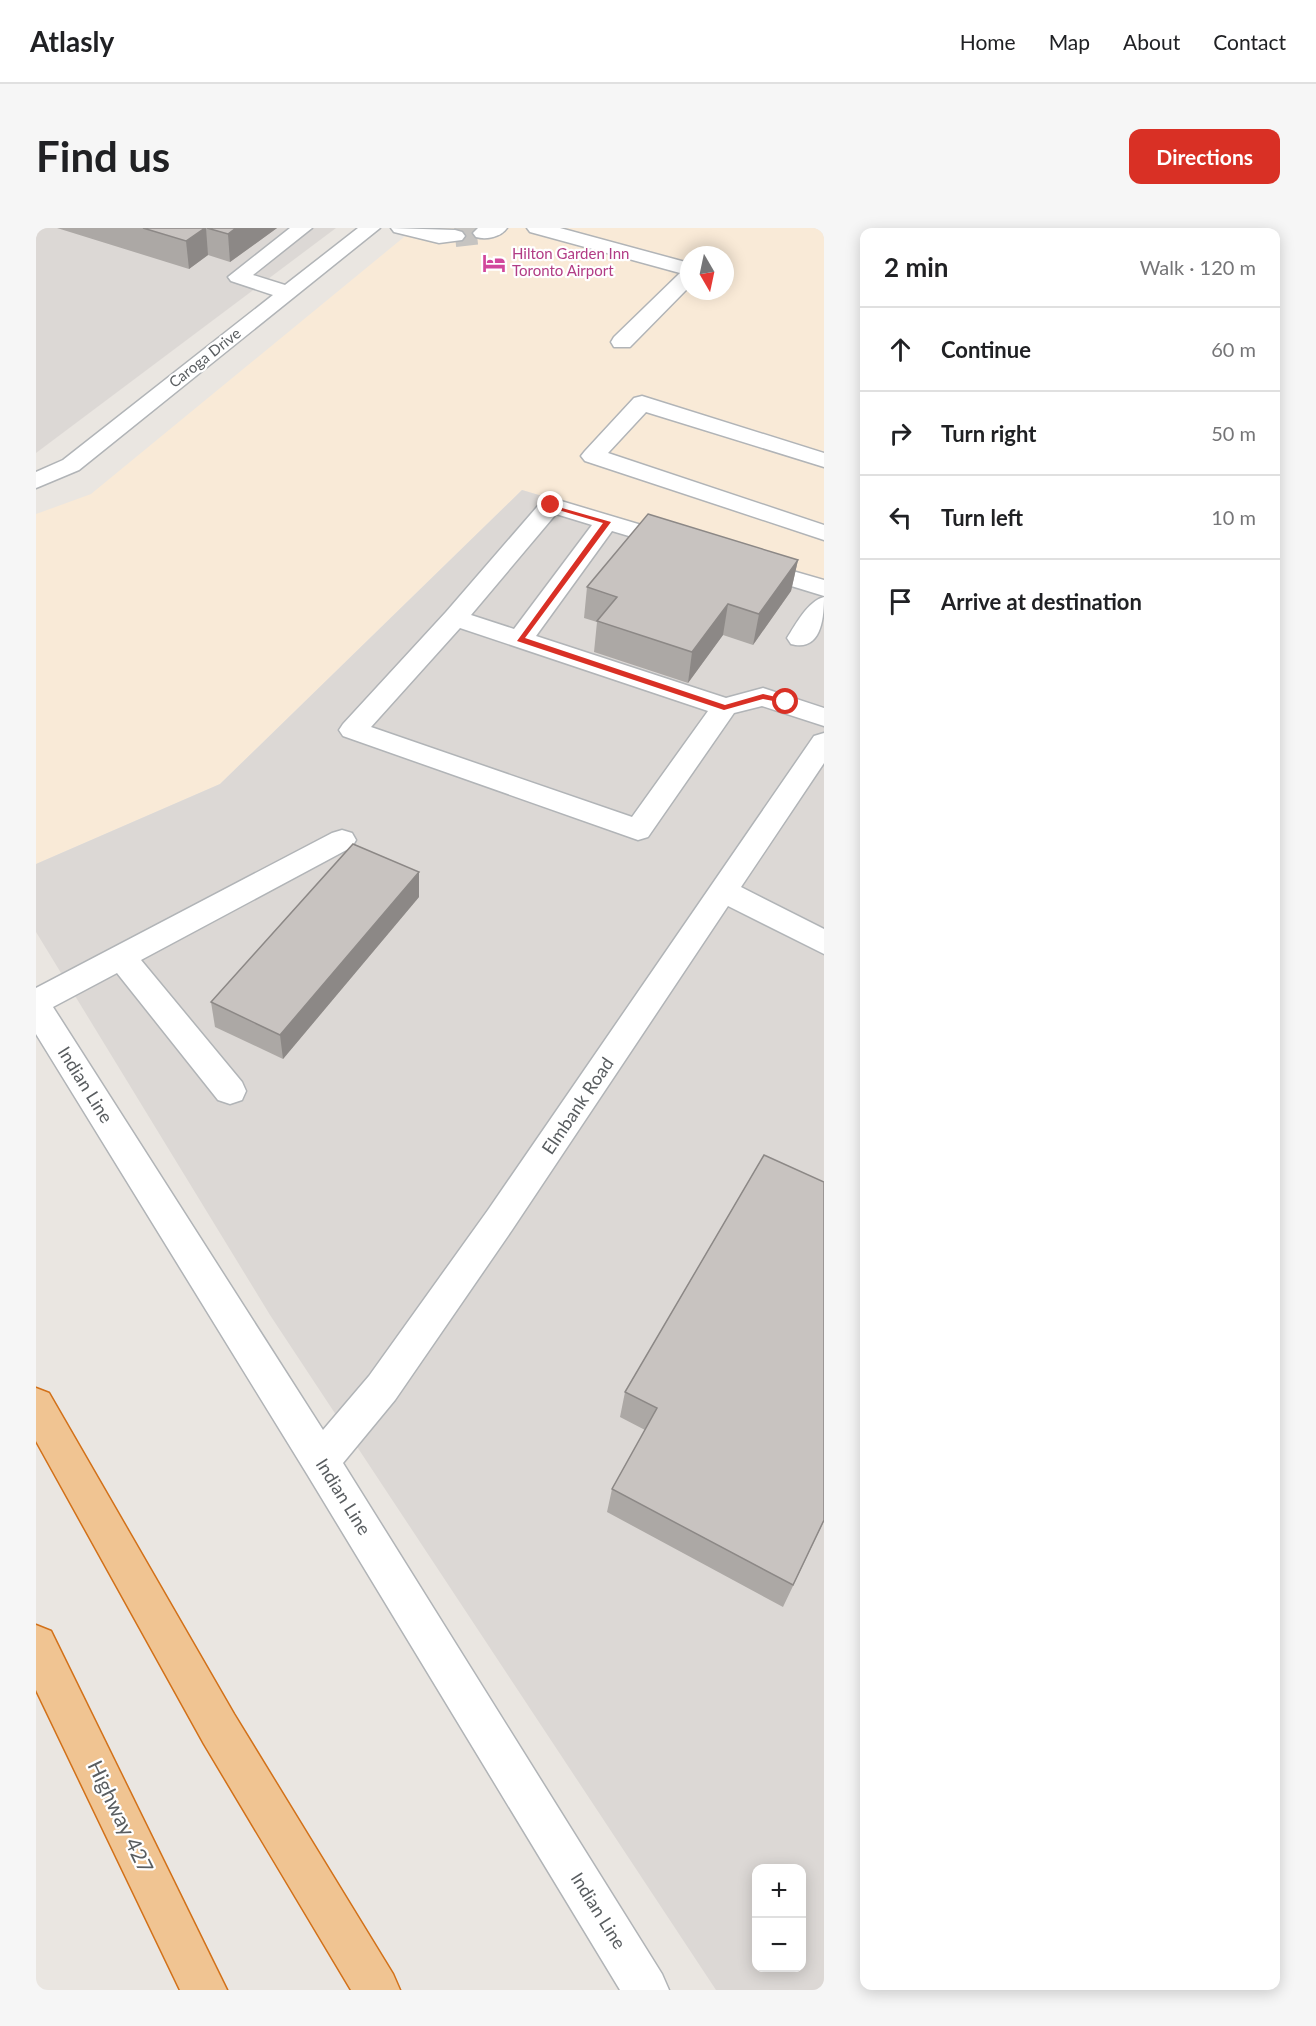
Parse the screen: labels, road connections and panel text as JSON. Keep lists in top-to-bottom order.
{
  "streets": {
    "highway": ["Highway 427"],
    "street": ["Caroga Drive", "Indian Line", "Elmbank Road"]
  },
  "crossings": [
    ["Indian Line", "Elmbank Road"]
  ],
  "places": {
    "hotel": ["Hilton Garden Inn Toronto Airport"]
  },
  "north": "bottom",
  "page": {
    "header": "Atlasly",
    "nav": [
      "Home",
      "Map",
      "About",
      "Contact"
    ],
    "buttons": "Directions",
    "title": "Find us",
    "heading": ["2 min", "Walk · 120 m"],
    "list": [
      ["Continue", "60 m"],
      ["Turn right", "50 m"],
      ["Turn left", "10 m"],
      "Arrive at destination"
    ],
    "map_buttons": ["+", "−"]
  }
}
